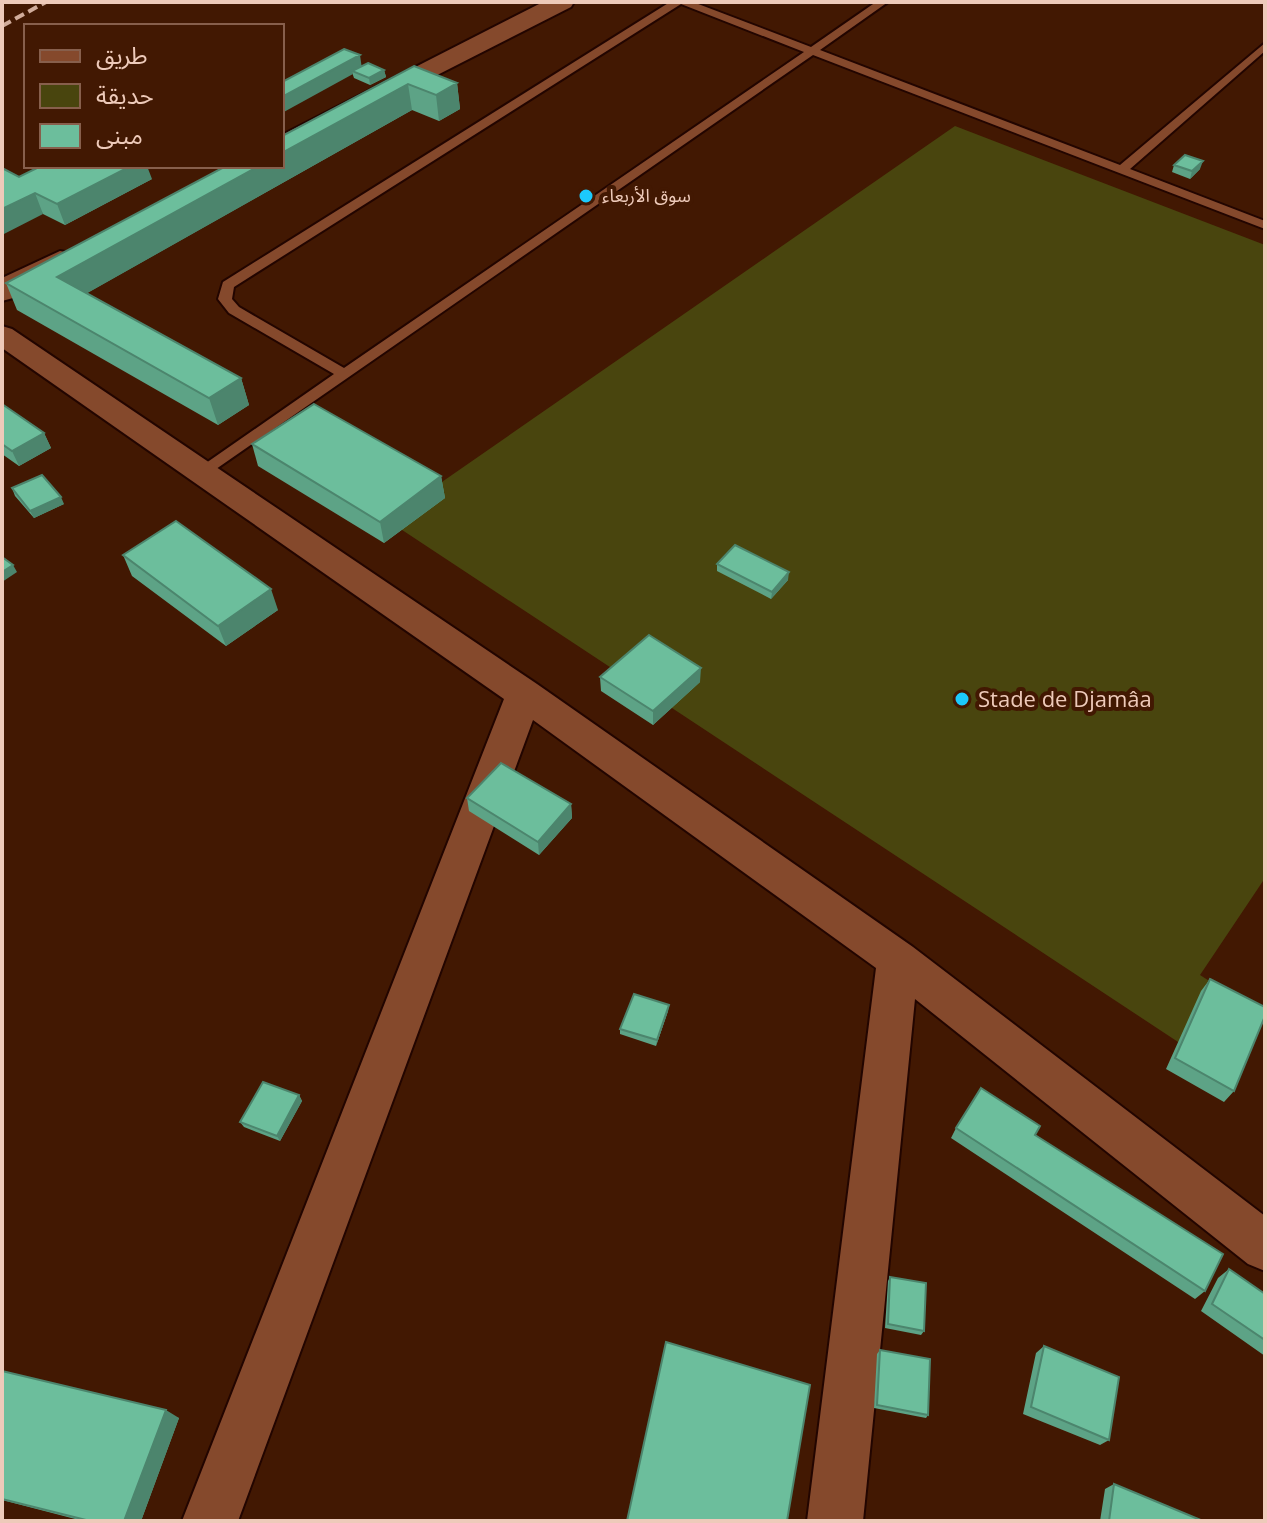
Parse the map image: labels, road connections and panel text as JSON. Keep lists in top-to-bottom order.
{
  "places": ["سوق الأربعاء", "Stade de Djamâa"],
  "legend": ["طريق", "حديقة", "مبنى"]
}
